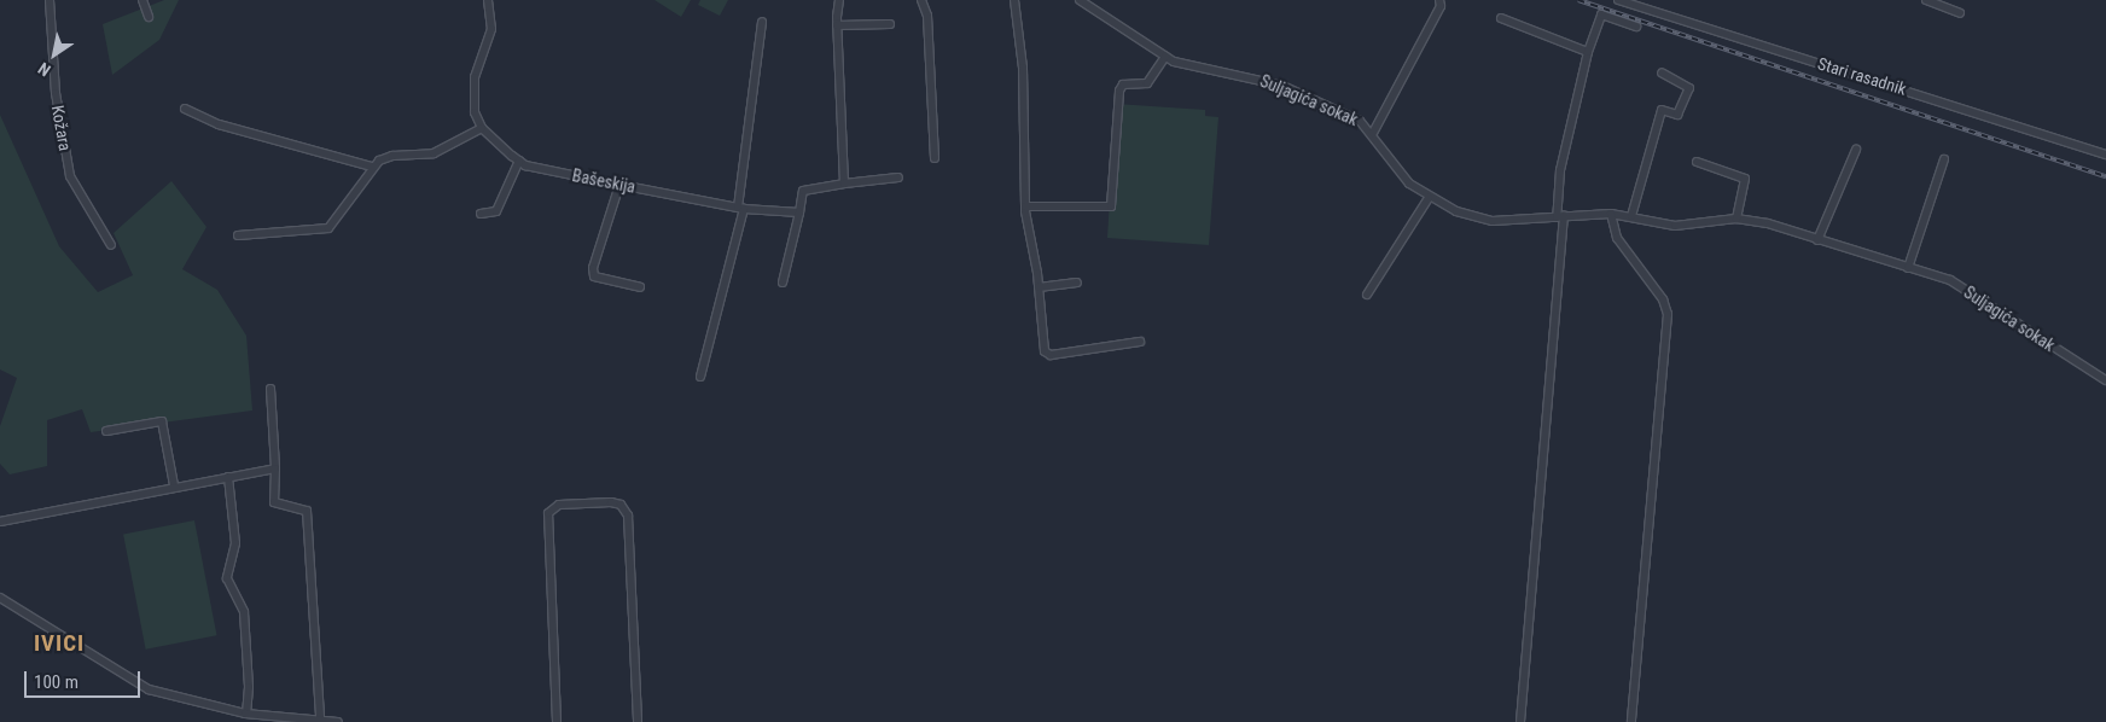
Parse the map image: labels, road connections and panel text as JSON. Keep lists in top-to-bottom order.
{
  "streets": {
    "street": [
      "Stari rasadnik",
      "Suljagića sokak",
      "Kožara",
      "Bašeskija"
    ]
  },
  "districts": ["IVICI"],
  "scale_bar": "100 m",
  "north": "bottom left"
}
